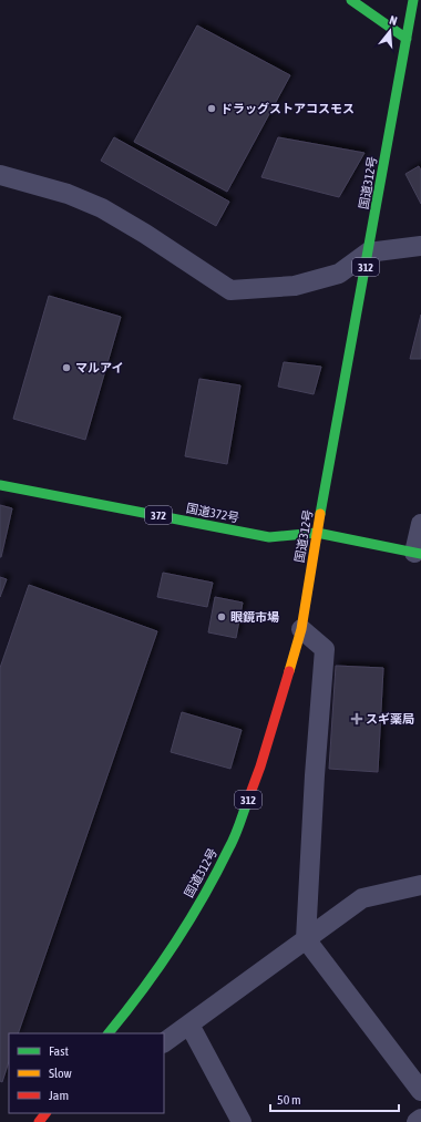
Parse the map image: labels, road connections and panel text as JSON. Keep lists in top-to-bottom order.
{
  "streets": {
    "main road": [
      "国道312号",
      "312",
      "国道372号",
      "372"
    ]
  },
  "crossings": [
    ["国道312号", "国道372号"]
  ],
  "places": {
    "other": ["ドラッグストアコスモス", "マルアイ", "眼鏡市場"],
    "health": ["スギ薬局"]
  },
  "legend": ["Fast", "Slow", "Jam"],
  "scale_bar": "50 m",
  "north": "top"
}
